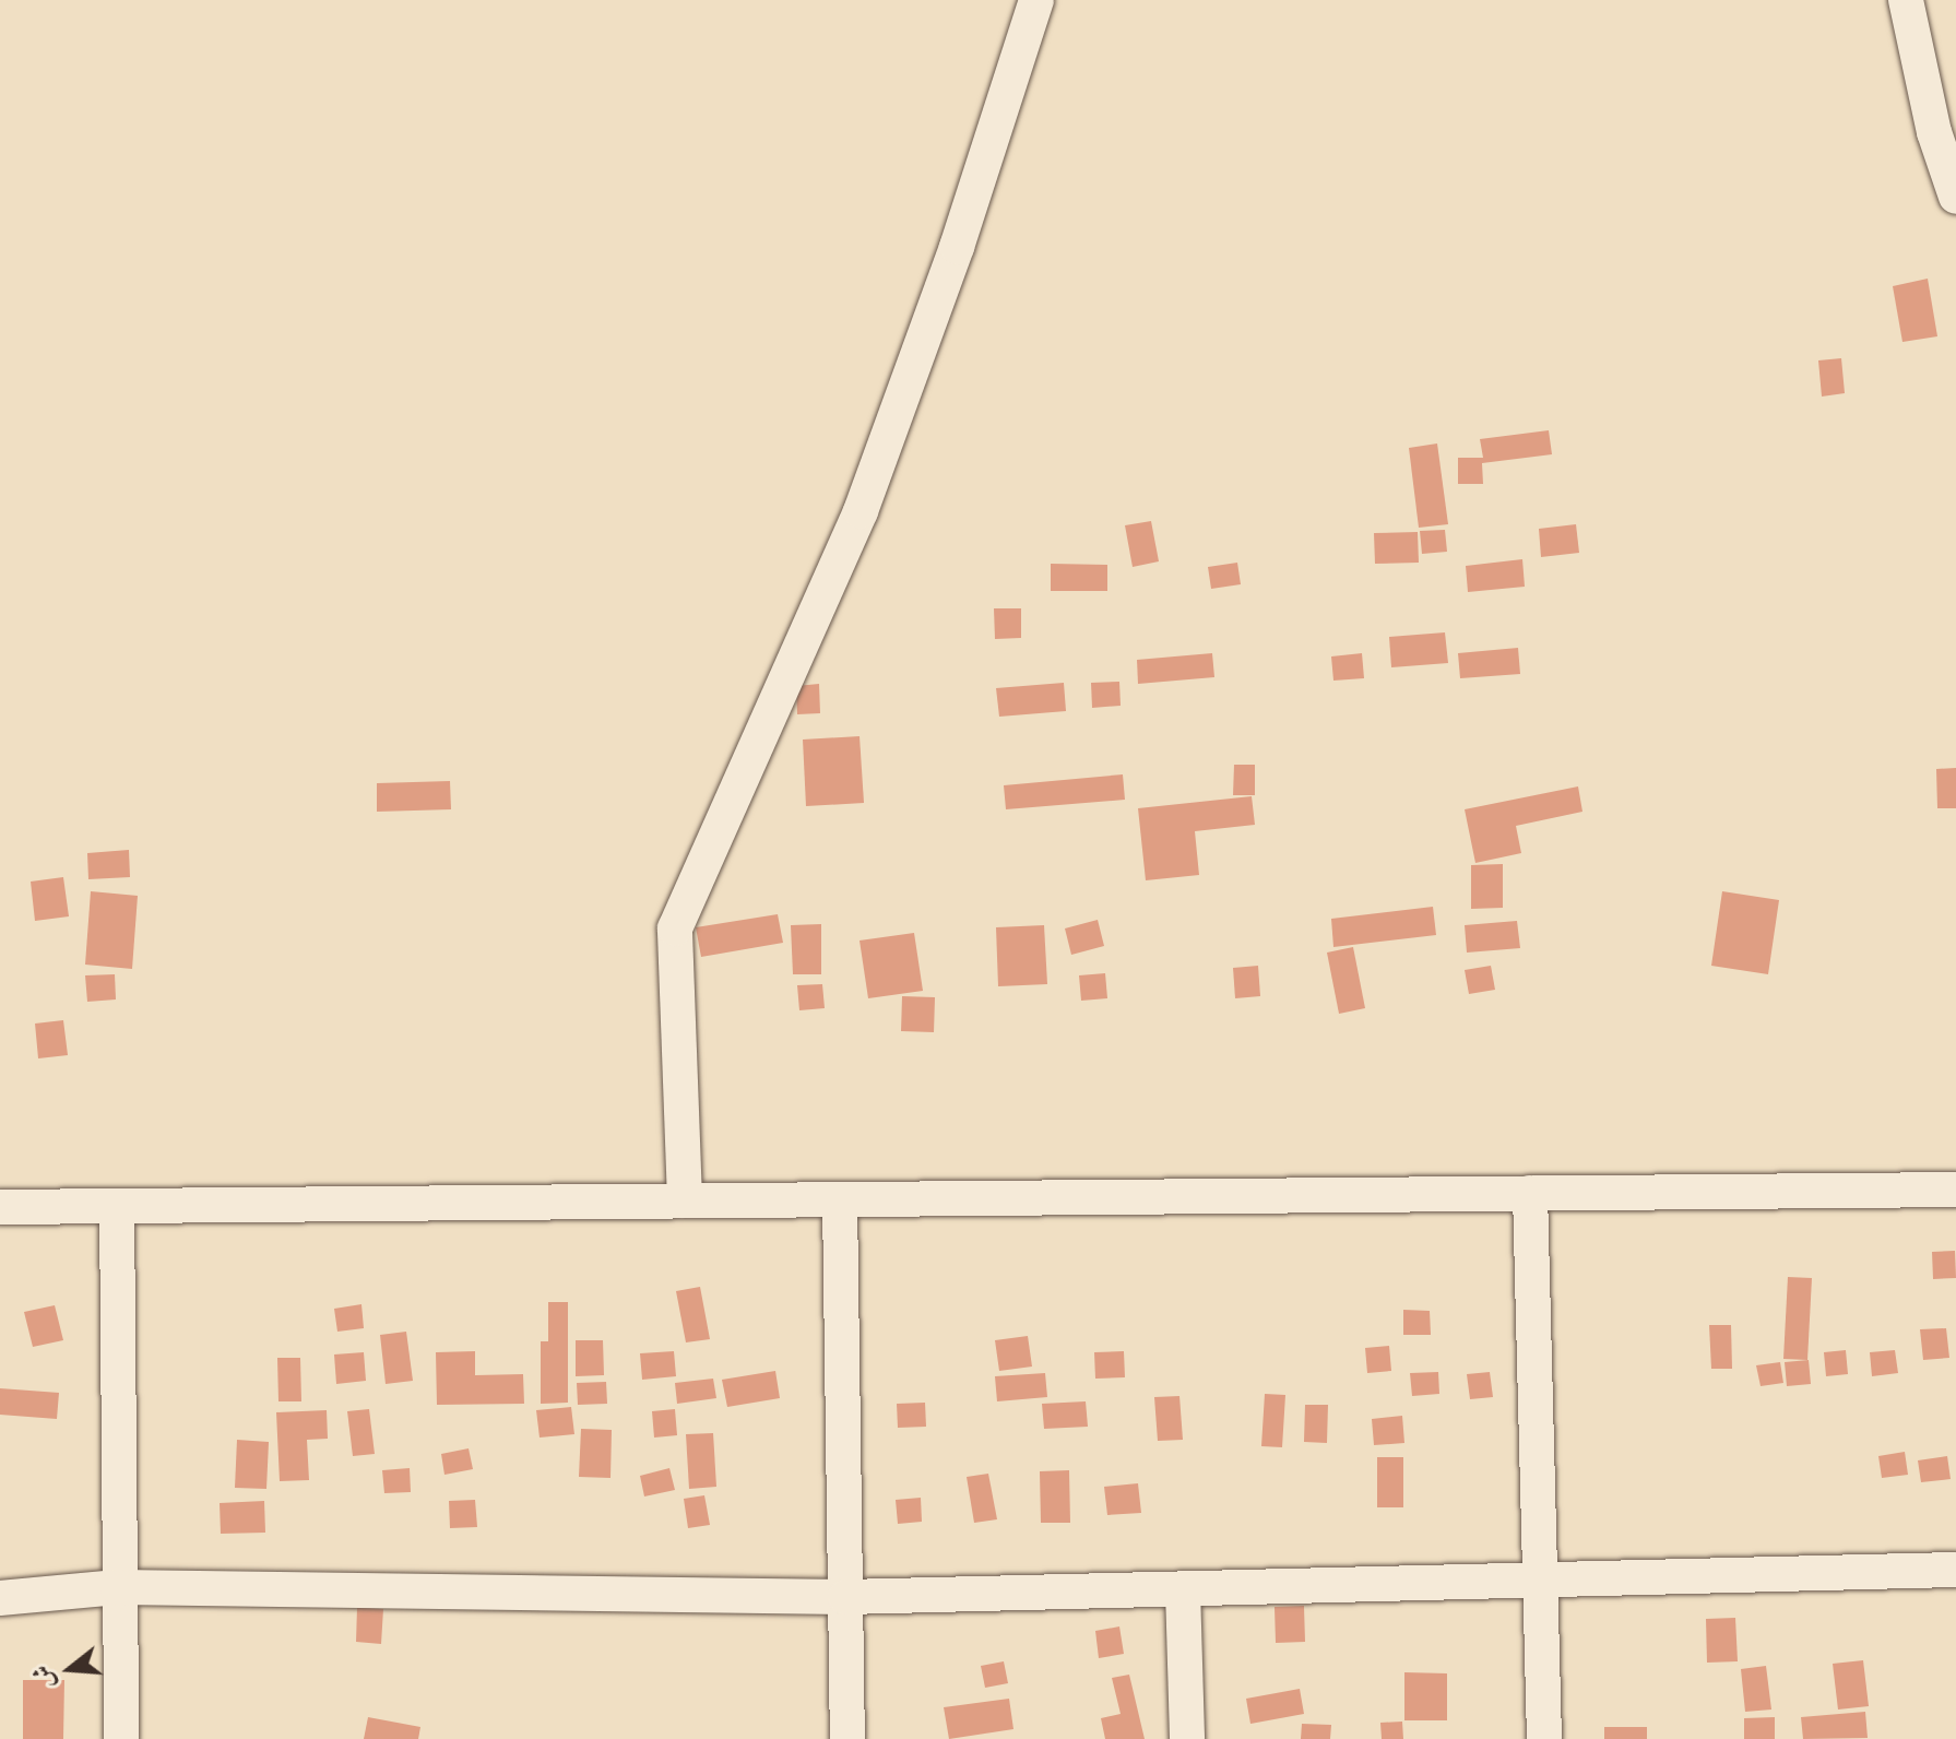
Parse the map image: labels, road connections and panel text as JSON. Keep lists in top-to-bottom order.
{
  "north": "left"
}
